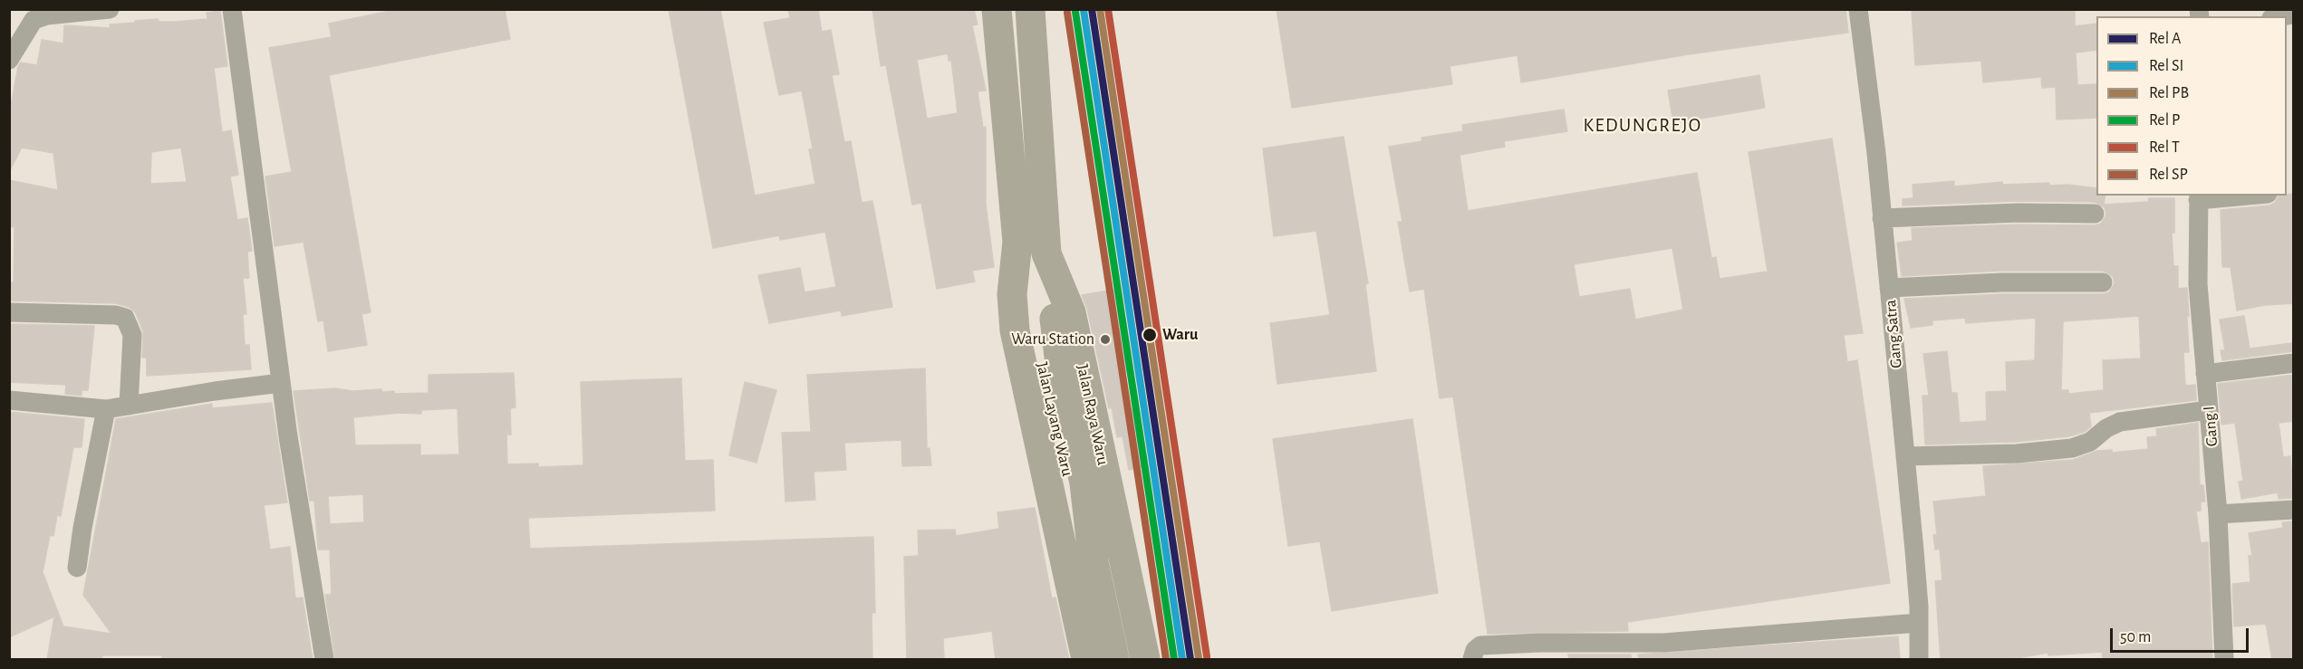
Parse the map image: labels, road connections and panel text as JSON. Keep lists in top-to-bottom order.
{
  "streets": {
    "highway": ["Jalan Raya Waru", "Jalan Layang Waru"],
    "street": ["Gang Satra", "Gang I"]
  },
  "crossings": [
    ["Jalan Raya Waru", "Jalan Layang Waru"]
  ],
  "districts": ["KEDUNGREJO"],
  "places": ["Waru", "Waru Station"],
  "lines": [
    "rail line A",
    "rail line PB",
    "rail line T",
    "rail line SI",
    "rail line P",
    "rail line SP"
  ],
  "legend": [
    "Rel A",
    "Rel SI",
    "Rel PB",
    "Rel P",
    "Rel T",
    "Rel SP"
  ],
  "scale_bar": "50 m"
}
